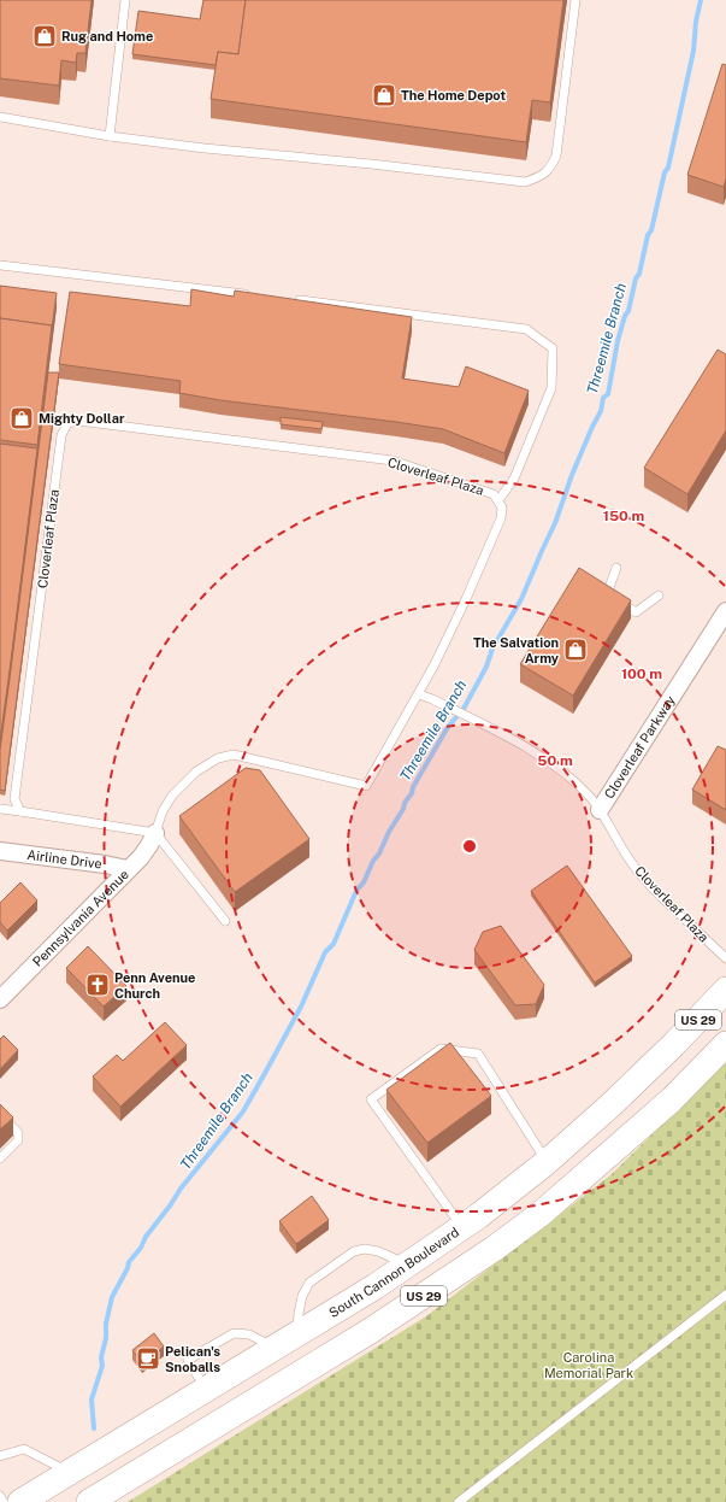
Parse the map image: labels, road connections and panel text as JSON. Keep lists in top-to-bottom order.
{
  "streets": {
    "main road": ["US 29", "South Cannon Boulevard"],
    "street": ["Cloverleaf Parkway", "Airline Drive", "Pennsylvania Avenue"],
    "lane": ["Cloverleaf Plaza"]
  },
  "crossings": [
    ["Cloverleaf Plaza", "Cloverleaf Parkway"],
    ["Cloverleaf Plaza", "Pennsylvania Avenue"],
    ["Airline Drive", "Pennsylvania Avenue"]
  ],
  "water": ["Threemile Branch"],
  "parks": ["Carolina Memorial Park"],
  "places": {
    "shop": [
      "Rug and Home",
      "The Home Depot",
      "Mighty Dollar",
      "The Salvation Army"
    ],
    "church": ["Penn Avenue Church"],
    "cafe": ["Pelican's Snoballs"]
  },
  "rings": ["150 m", "100 m", "50 m"]
}
